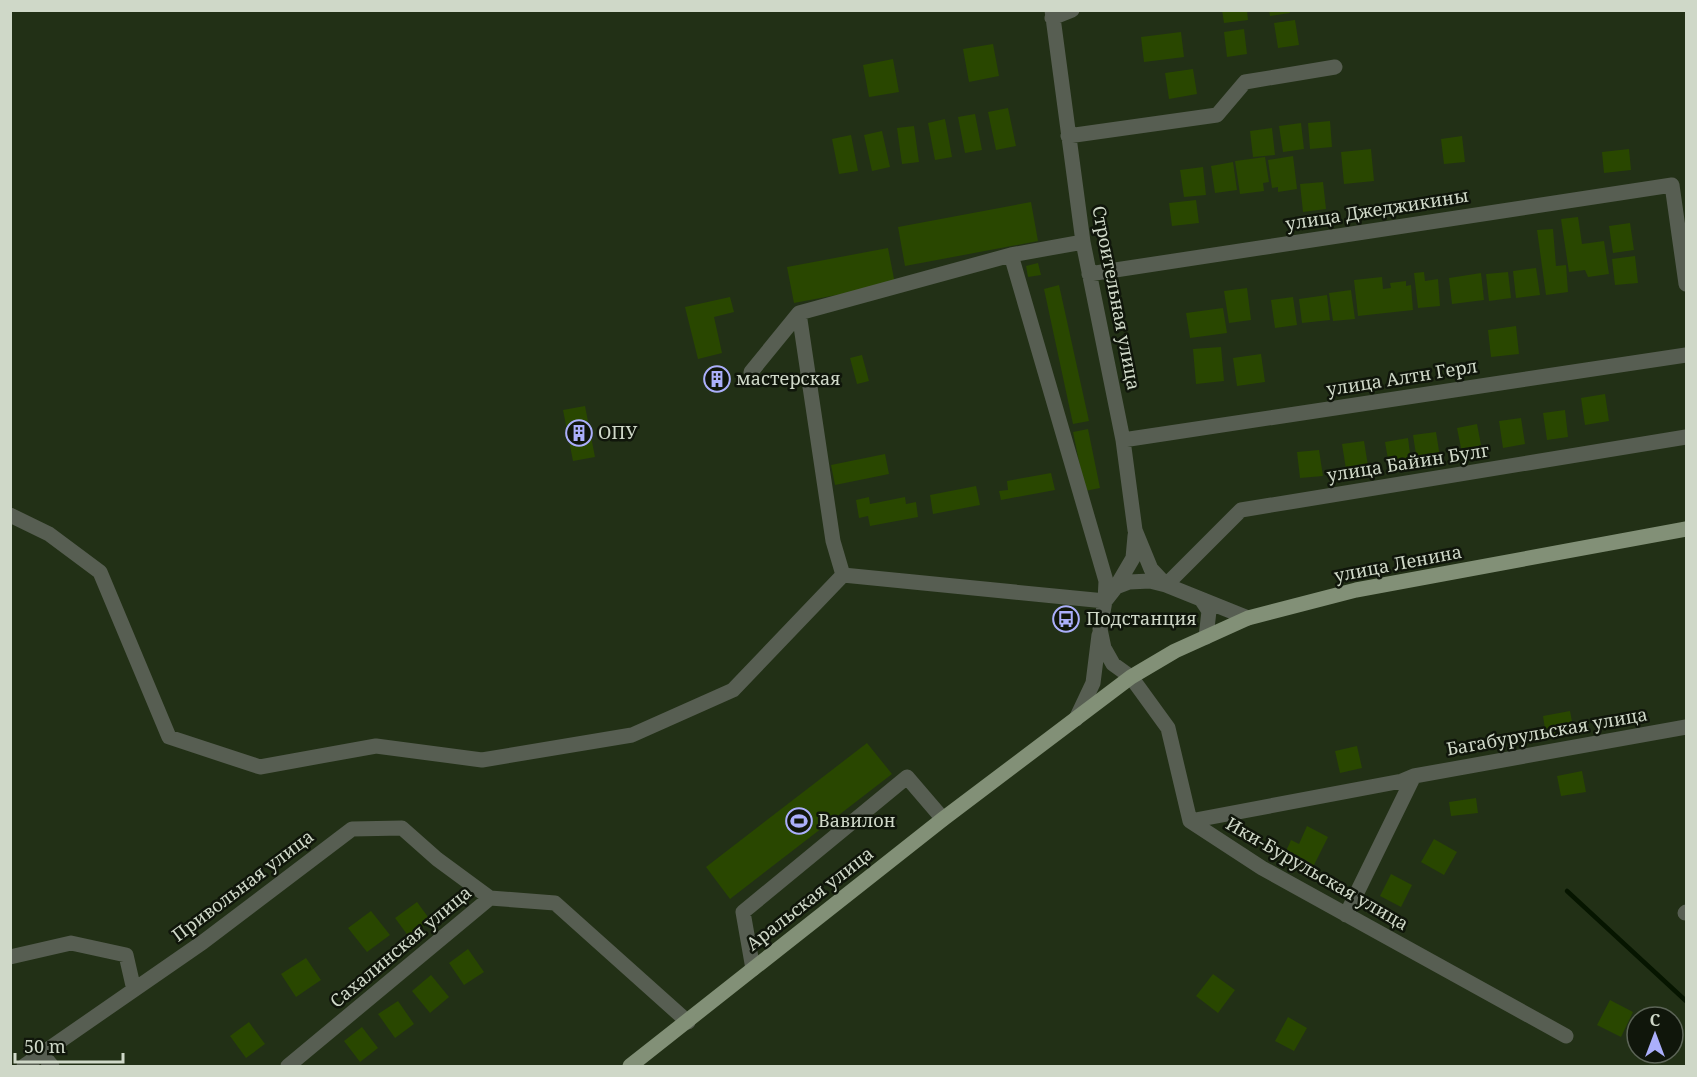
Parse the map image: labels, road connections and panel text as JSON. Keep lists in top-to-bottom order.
{
  "streets": {
    "main road": ["улица Ленина", "Аральская улица"],
    "street": [
      "улица Джеджикины",
      "Строительная улица",
      "улица Алтн Герл",
      "улица Байин Булг",
      "Багабурульская улица",
      "Ики-Бурульская улица",
      "Привольная улица",
      "Сахалинская улица"
    ]
  },
  "crossings": [
    ["улица Джеджикины", "Строительная улица"],
    ["Строительная улица", "улица Алтн Герл"],
    ["Строительная улица", "улица Байин Булг"],
    ["Строительная улица", "улица Ленина"],
    ["Строительная улица", "Аральская улица"],
    ["улица Байин Булг", "улица Ленина"],
    ["улица Байин Булг", "Аральская улица"],
    ["улица Ленина", "Аральская улица"],
    ["Багабурульская улица", "Ики-Бурульская улица"],
    ["Привольная улица", "Сахалинская улица"],
    ["Аральская улица", "Сахалинская улица"]
  ],
  "places": {
    "building": ["мастерская", "ОПУ"],
    "bus stop": ["Подстанция"],
    "sports": ["Вавилон"]
  },
  "scale_bar": "50 m",
  "north": "top"
}
